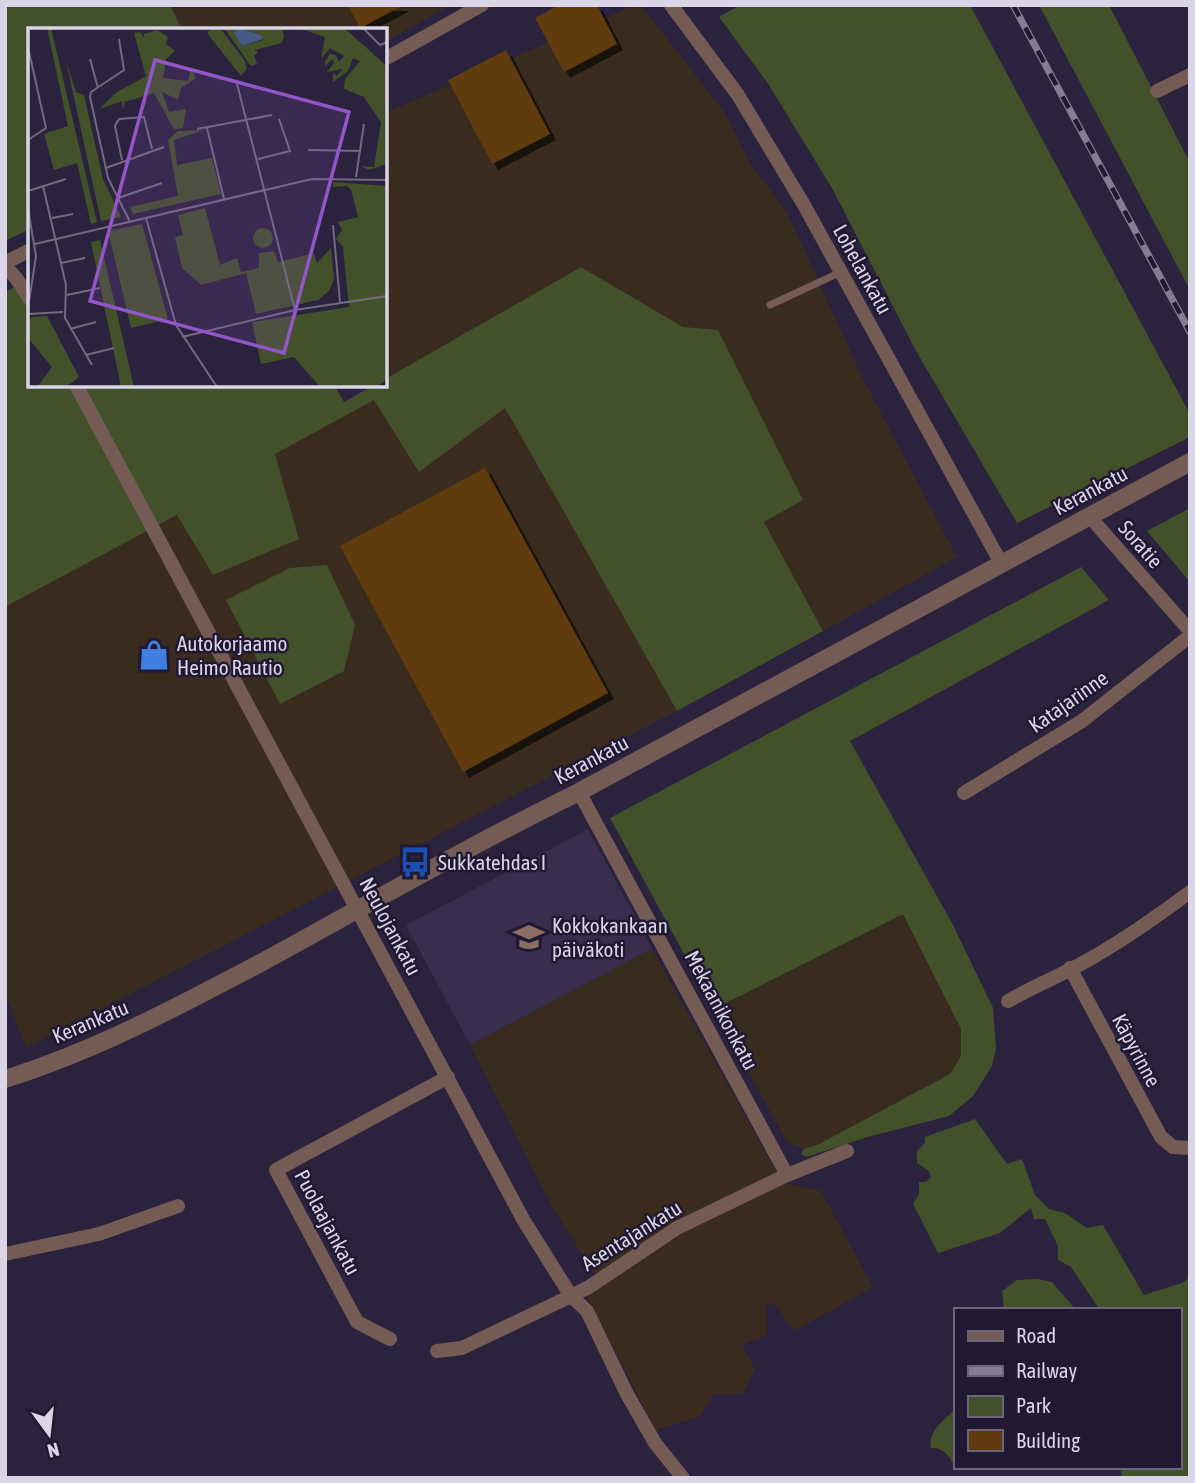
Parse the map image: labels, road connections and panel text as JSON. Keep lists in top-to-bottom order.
{
  "streets": {
    "street": [
      "Lohelankatu",
      "Kerankatu",
      "Soratie",
      "Katajarinne",
      "Neulojankatu",
      "Mekaanikonkatu",
      "Käpyrinne",
      "Puolaajankatu",
      "Asentajankatu"
    ]
  },
  "crossings": [
    ["Lohelankatu", "Kerankatu"],
    ["Kerankatu", "Soratie"],
    ["Kerankatu", "Neulojankatu"],
    ["Kerankatu", "Mekaanikonkatu"],
    ["Soratie", "Katajarinne"],
    ["Neulojankatu", "Puolaajankatu"],
    ["Neulojankatu", "Asentajankatu"],
    ["Mekaanikonkatu", "Asentajankatu"]
  ],
  "places": {
    "shop": ["Autokorjaamo Heimo Rautio"],
    "bus stop": ["Sukkatehdas I"],
    "school or university": ["Kokkokankaan päiväkoti"]
  },
  "legend": [
    "Road",
    "Railway",
    "Park",
    "Building"
  ],
  "north": "bottom"
}
